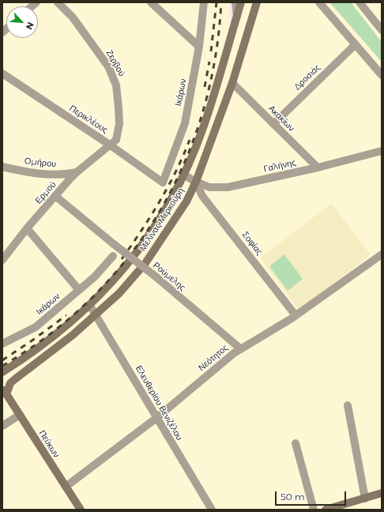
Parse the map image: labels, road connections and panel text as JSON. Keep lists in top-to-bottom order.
{
  "streets": {
    "street": [
      "Ζερβού",
      "Δροσιάς",
      "Ικάρων",
      "Ακακίων",
      "Περικλέους",
      "Ομήρου",
      "Γαλήνης",
      "Ερμού",
      "Μελίνας Μερκούρη",
      "Σοφίας",
      "Ρούμελης",
      "Νεότητος",
      "Ελευθερίου Βενιζέλου",
      "Πεύκων"
    ]
  },
  "crossings": [
    ["Ζερβού", "Περικλέους"],
    ["Ζερβού", "Ερμού"],
    ["Δροσιάς", "Ακακίων"],
    ["Ικάρων", "Περικλέους"],
    ["Ακακίων", "Γαλήνης"],
    ["Ακακίων", "Μελίνας Μερκούρη"],
    ["Περικλέους", "Ερμού"],
    ["Ομήρου", "Ερμού"],
    ["Γαλήνης", "Μελίνας Μερκούρη"],
    ["Γαλήνης", "Σοφίας"],
    ["Ερμού", "Ρούμελης"],
    ["Μελίνας Μερκούρη", "Σοφίας"],
    ["Μελίνας Μερκούρη", "Ελευθερίου Βενιζέλου"],
    ["Μελίνας Μερκούρη", "Πεύκων"],
    ["Σοφίας", "Νεότητος"],
    ["Ρούμελης", "Νεότητος"],
    ["Νεότητος", "Ελευθερίου Βενιζέλου"],
    ["Νεότητος", "Πεύκων"]
  ],
  "scale_bar": "50 m",
  "north": "bottom right"
}
